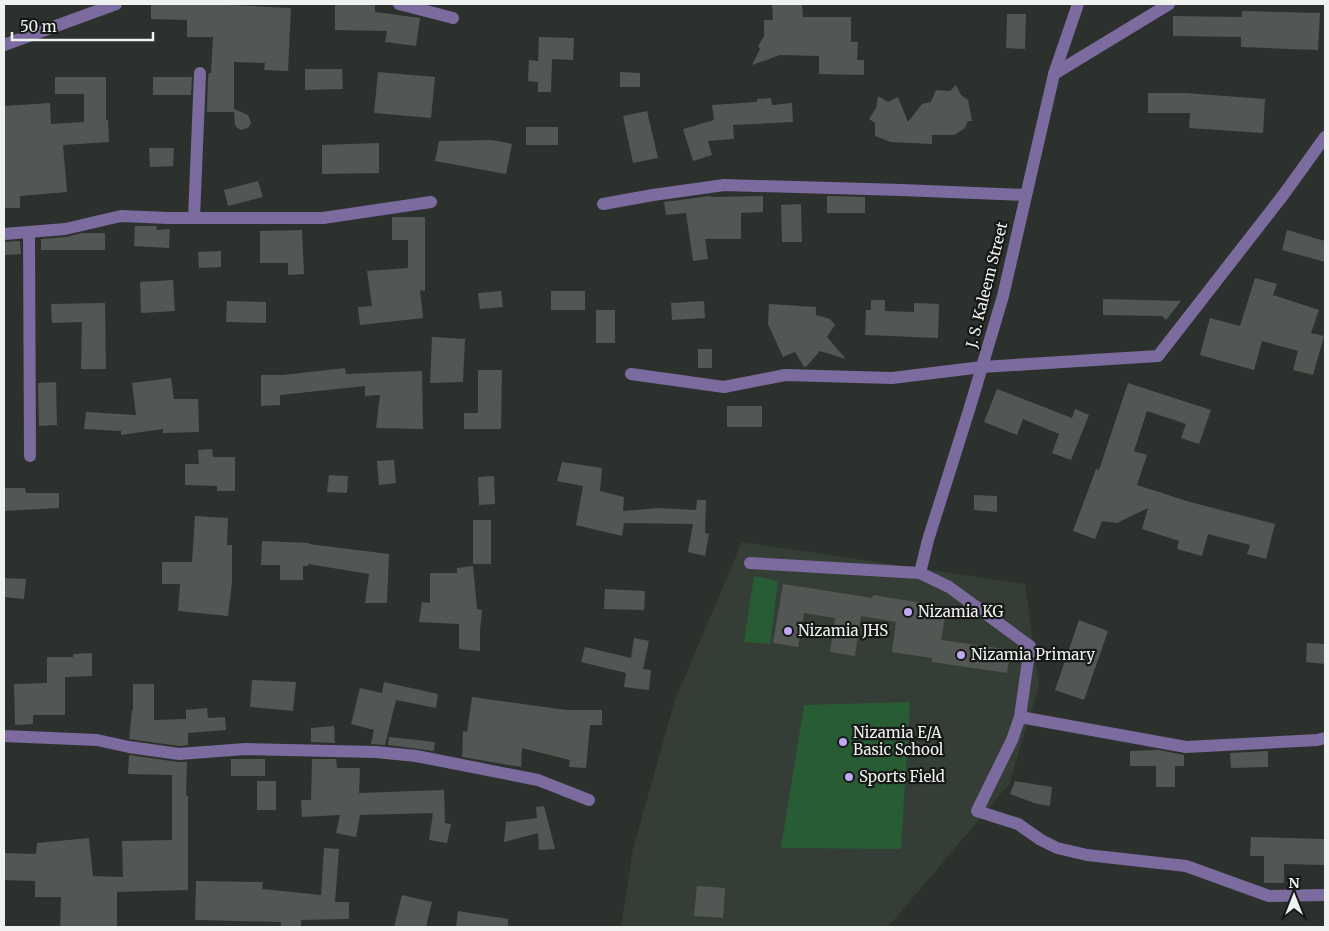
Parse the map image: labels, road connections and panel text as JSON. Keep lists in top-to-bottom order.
{
  "streets": {
    "street": ["J. S. Kaleem Street"]
  },
  "places": [
    "Nizamia KG",
    "Nizamia JHS",
    "Nizamia Primary",
    "Nizamia E/A Basic School",
    "Sports Field"
  ],
  "scale_bar": "50 m",
  "north": "top"
}
